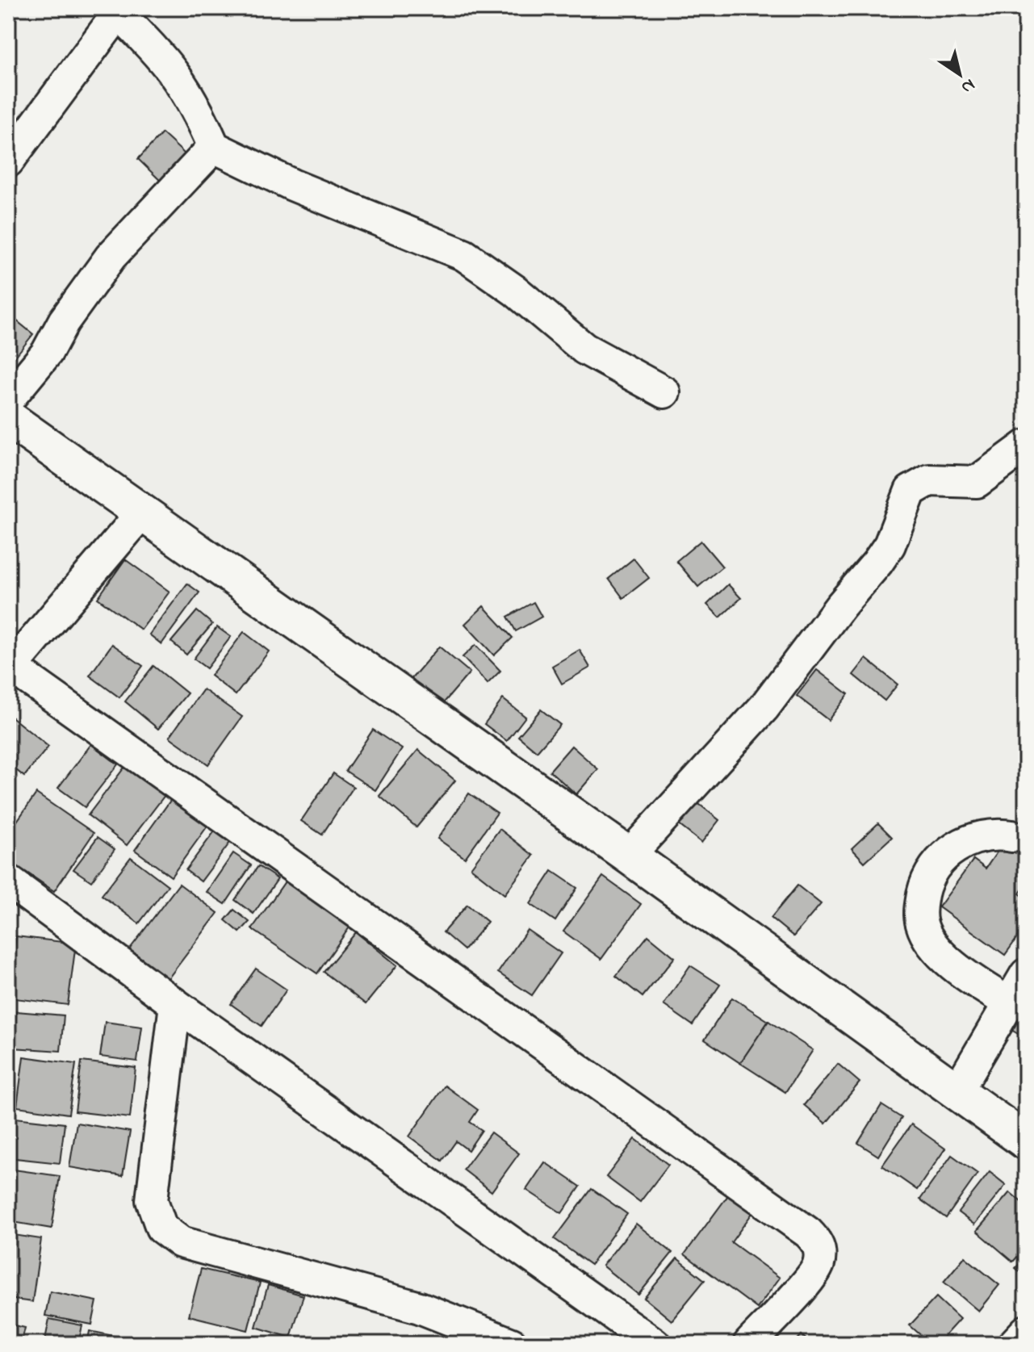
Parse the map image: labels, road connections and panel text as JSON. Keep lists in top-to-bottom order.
{
  "north": "bottom right"
}
